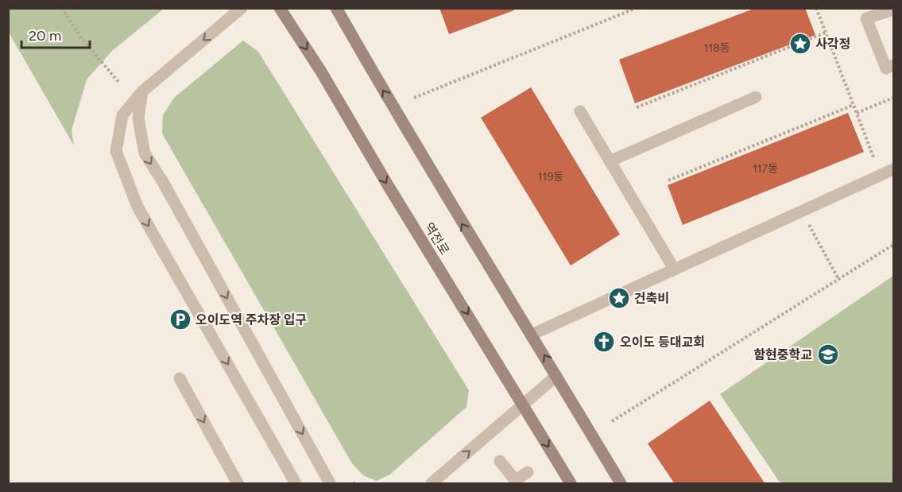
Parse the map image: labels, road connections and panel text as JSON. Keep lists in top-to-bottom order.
{
  "streets": {
    "main road": ["역전로"]
  },
  "places": {
    "place": ["사각정", "건축비"],
    "parking": ["오이도역 주차장 입구"],
    "church": ["오이도 등대교회"],
    "school or university": ["함현중학교"]
  },
  "house_numbers": ["118동", "117동", "119동"],
  "scale_bar": "20 m"
}
